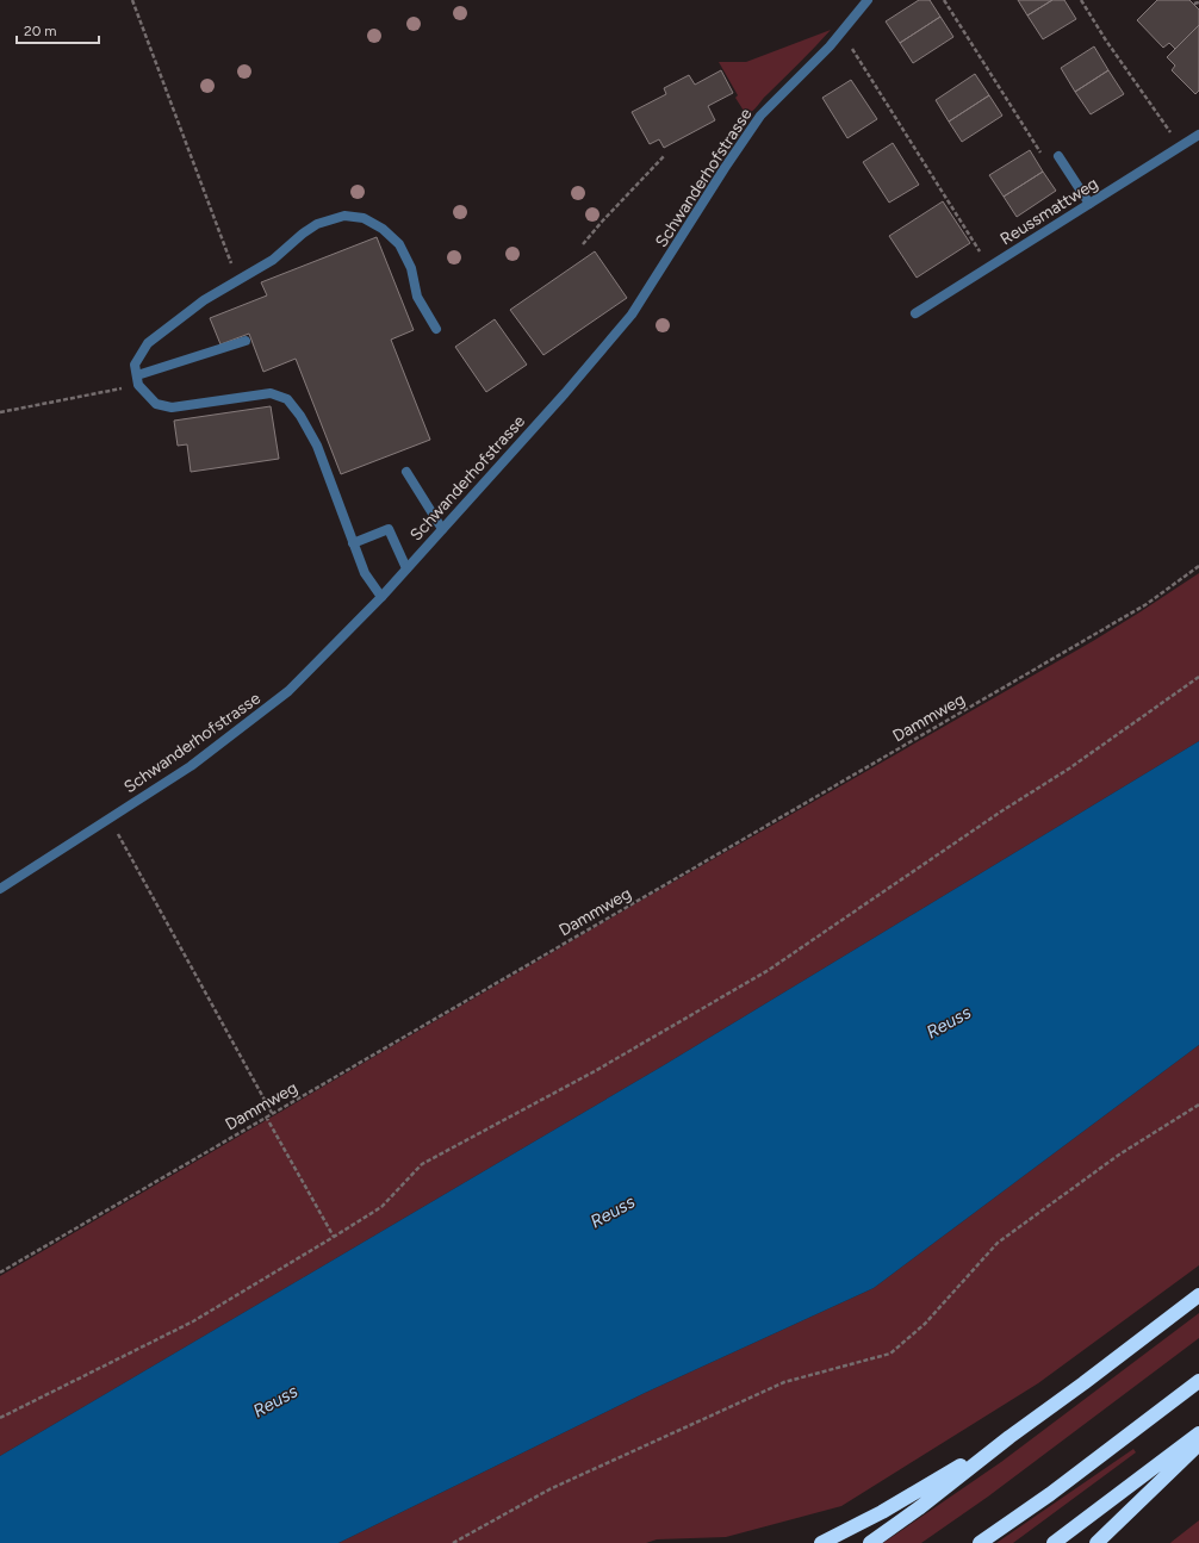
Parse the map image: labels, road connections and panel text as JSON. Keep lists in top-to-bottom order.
{
  "streets": {
    "street": ["Schwanderhofstrasse", "Reussmattweg"],
    "path": ["Dammweg"]
  },
  "water": ["Reuss"],
  "scale_bar": "20 m"
}
